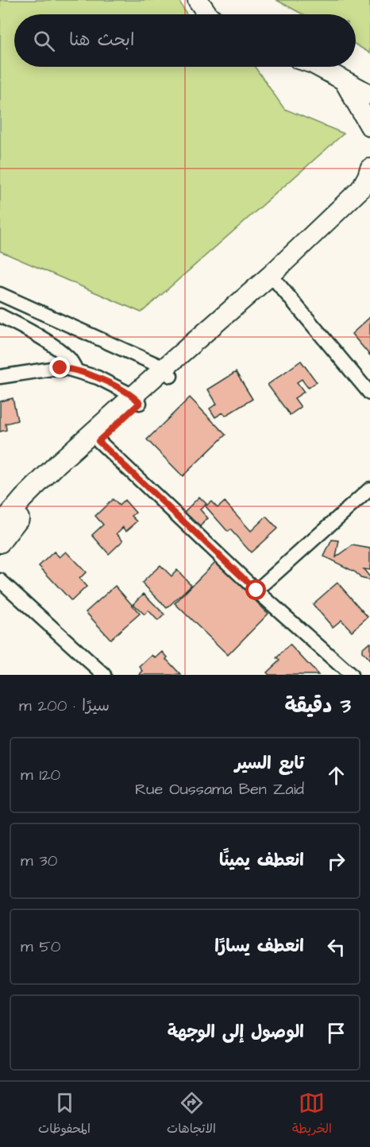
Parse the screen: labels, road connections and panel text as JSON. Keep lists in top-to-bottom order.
{
  "page": {
    "search": "ابحث هنا",
    "heading": ["3 دقيقة", "سيرًا · 200 m"],
    "list": [
      ["تابع السير", "Rue Oussama Ben Zaid", "120 m"],
      ["انعطف يمينًا", "30 m"],
      ["انعطف يسارًا", "50 m"],
      "الوصول إلى الوجهة"
    ],
    "nav": ["الخريطة", "الاتجاهات", "المحفوظات"]
  }
}
